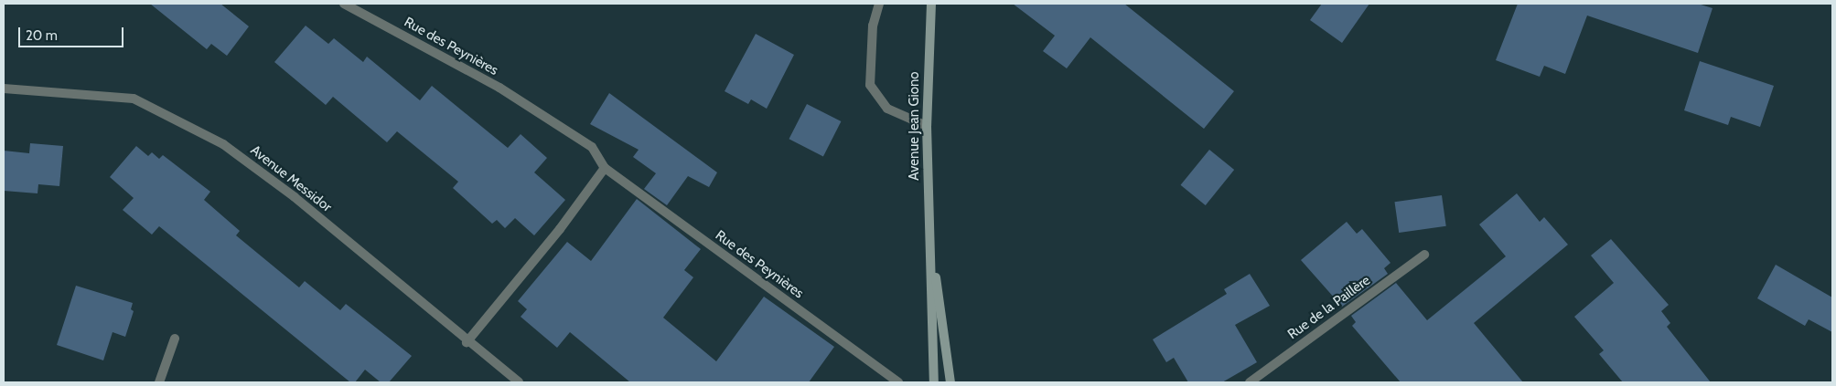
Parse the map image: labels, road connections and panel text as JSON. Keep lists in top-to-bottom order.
{
  "streets": {
    "street": [
      "Rue des Peynières",
      "Avenue Jean Giono",
      "Avenue Messidor",
      "Rue de la Paillère"
    ]
  },
  "scale_bar": "20 m"
}
